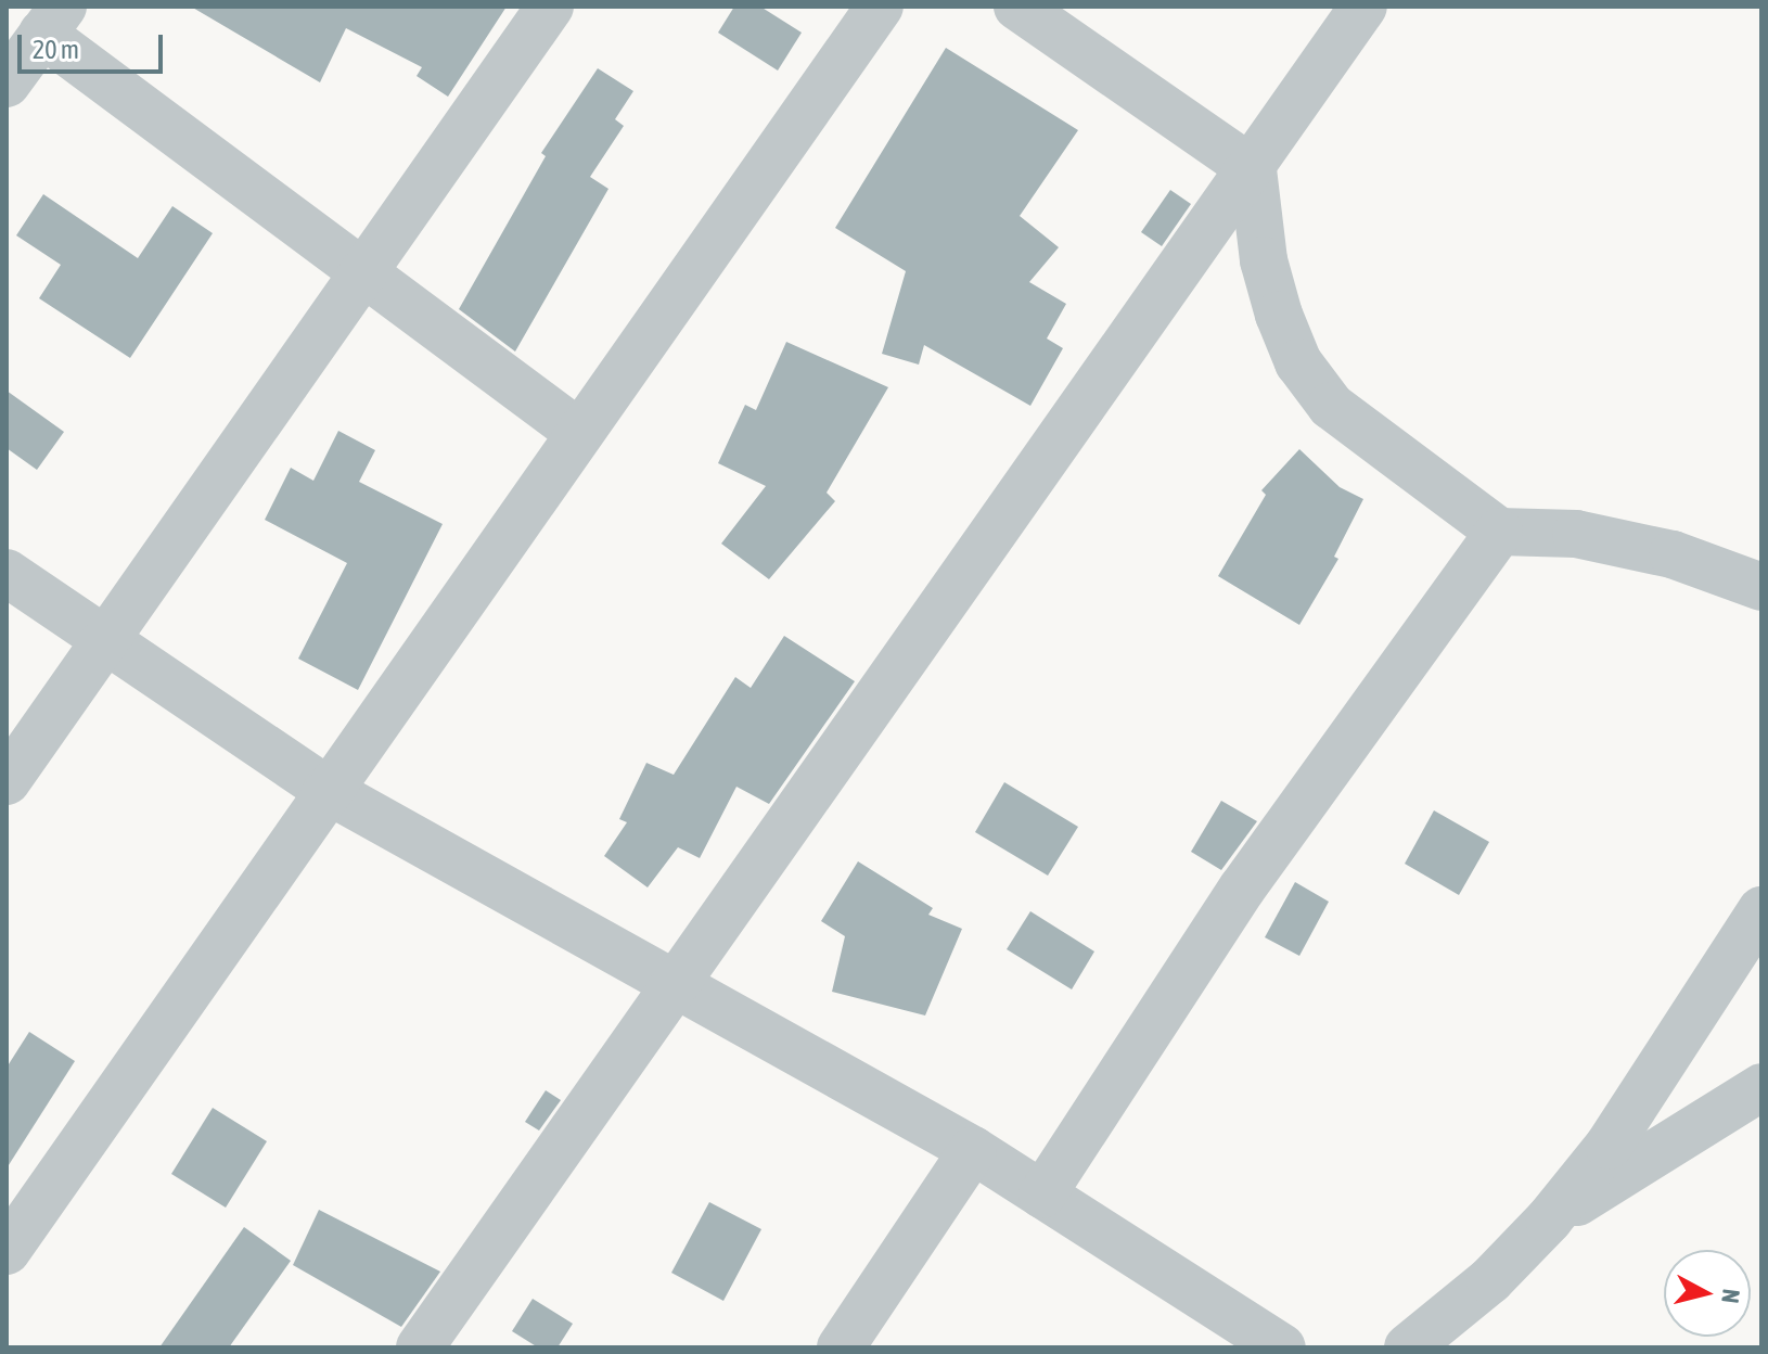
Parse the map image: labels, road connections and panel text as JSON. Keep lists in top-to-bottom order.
{
  "scale_bar": "20 m",
  "north": "right"
}
